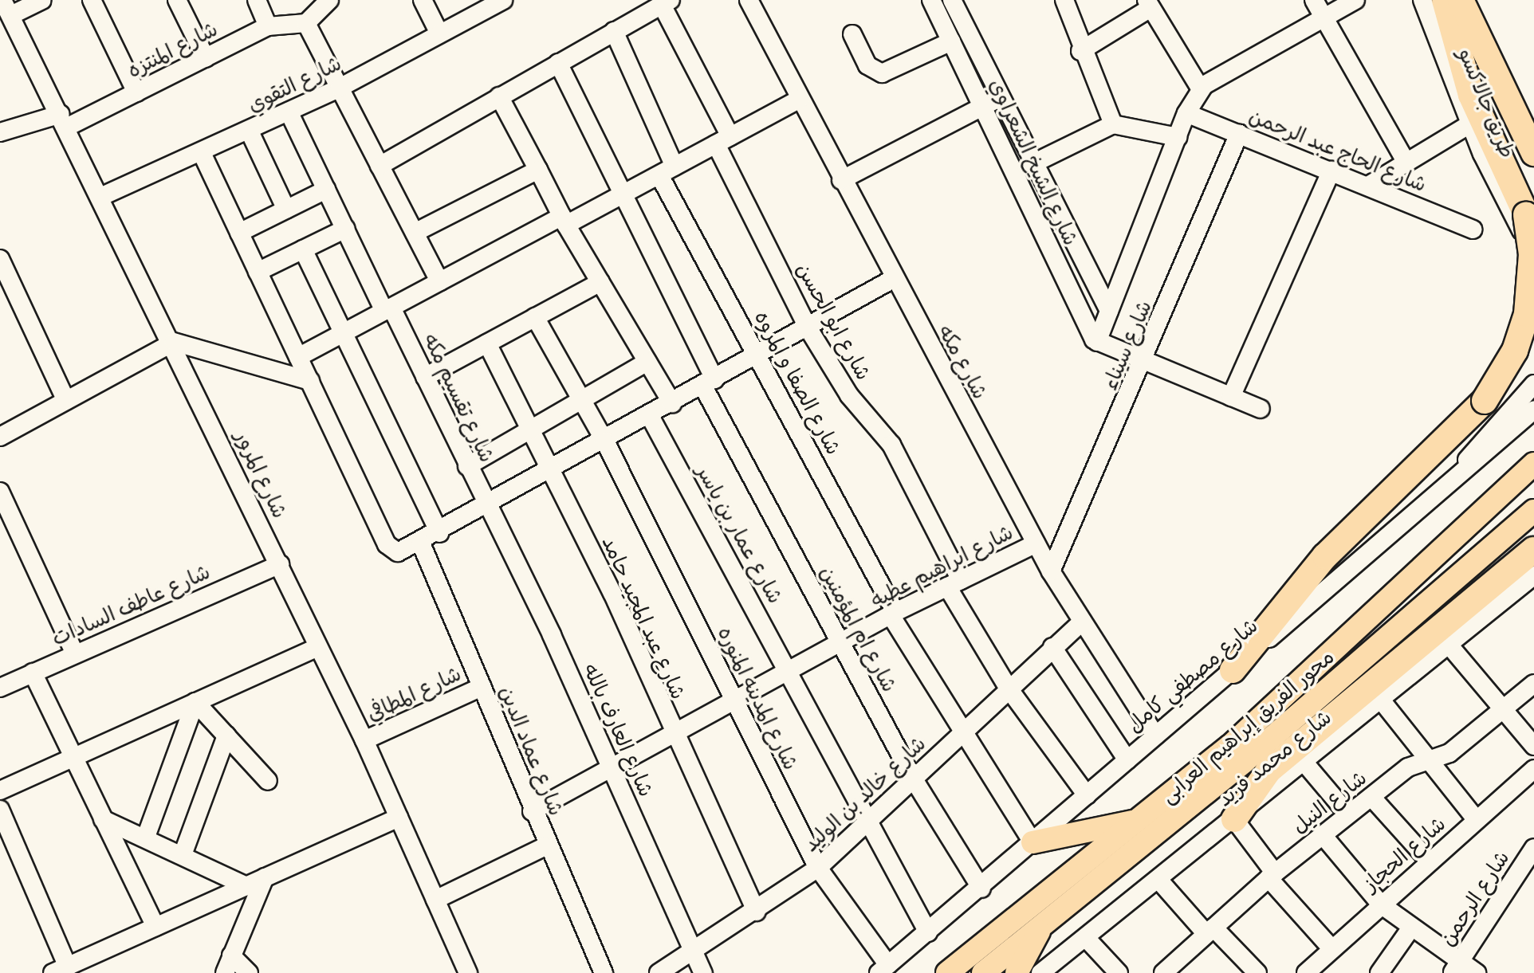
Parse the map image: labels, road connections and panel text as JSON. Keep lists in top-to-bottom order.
{
  "streets": {
    "main road": ["محور الفريق إبراهيم العرابى"],
    "street": [
      "شارع المنتزه",
      "شارع التقوي",
      "طريق جالاكسو",
      "شارع الحاج عبد الرحمن",
      "شارع الشيخ الشعراوي",
      "شارع ابو الحسن",
      "شارع سيناء",
      "شارع مكه",
      "شارع الصفا و المروه",
      "شارع تقسيم مكه",
      "شارع المرور",
      "شارع عمار بن ياسر",
      "شارع ابراهيم عطيه",
      "شارع عاطف السادات",
      "شارع عبد المجيد حامد",
      "شارع ام المؤمنين",
      "شارع مصطفي كامل",
      "شارع المطافي",
      "شارع المدينه المنوره",
      "شارع العارف بالله",
      "شارع عماد الدين",
      "شارع محمد فريد",
      "شارع خالد بن الوليد",
      "شارع النيل",
      "شارع الحجاز",
      "شارع الرحمن"
    ]
  },
  "crossings": [
    ["شارع المنتزه", "شارع المرور"],
    ["شارع التقوي", "شارع تقسيم مكه"],
    ["شارع التقوي", "شارع المرور"],
    ["شارع الحاج عبد الرحمن", "شارع سيناء"],
    ["شارع ابو الحسن", "شارع ابراهيم عطيه"],
    ["شارع ابو الحسن", "شارع مصطفي كامل"],
    ["شارع ابو الحسن", "شارع خالد بن الوليد"],
    ["شارع سيناء", "شارع مكه"],
    ["شارع مكه", "شارع ابراهيم عطيه"],
    ["شارع مكه", "شارع مصطفي كامل"],
    ["شارع مكه", "شارع خالد بن الوليد"],
    ["شارع الصفا و المروه", "شارع ابراهيم عطيه"],
    ["شارع الصفا و المروه", "شارع مصطفي كامل"],
    ["شارع الصفا و المروه", "شارع خالد بن الوليد"],
    ["شارع تقسيم مكه", "شارع العارف بالله"],
    ["شارع المرور", "شارع عاطف السادات"],
    ["شارع المرور", "شارع المطافي"],
    ["شارع عمار بن ياسر", "شارع ابراهيم عطيه"],
    ["شارع عمار بن ياسر", "شارع مصطفي كامل"],
    ["شارع عمار بن ياسر", "شارع خالد بن الوليد"],
    ["شارع ابراهيم عطيه", "شارع عبد المجيد حامد"],
    ["شارع ابراهيم عطيه", "شارع ام المؤمنين"],
    ["شارع ابراهيم عطيه", "شارع المدينه المنوره"],
    ["شارع ابراهيم عطيه", "شارع العارف بالله"],
    ["شارع ابراهيم عطيه", "شارع عماد الدين"],
    ["شارع عبد المجيد حامد", "شارع خالد بن الوليد"],
    ["شارع ام المؤمنين", "شارع مصطفي كامل"],
    ["شارع ام المؤمنين", "شارع خالد بن الوليد"],
    ["شارع مصطفي كامل", "شارع المدينه المنوره"],
    ["شارع المطافي", "شارع عماد الدين"],
    ["شارع المدينه المنوره", "شارع خالد بن الوليد"],
    ["شارع العارف بالله", "شارع خالد بن الوليد"]
  ]
}
